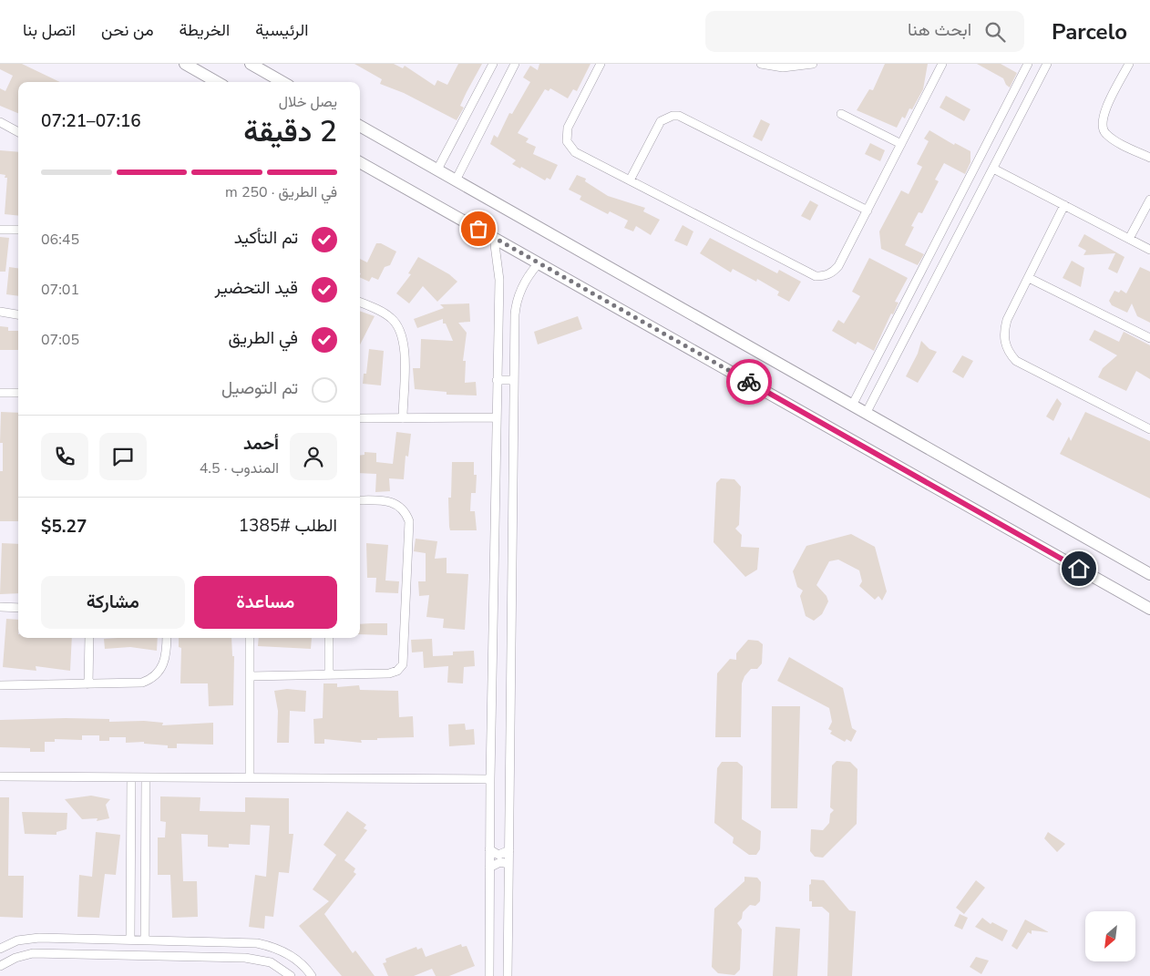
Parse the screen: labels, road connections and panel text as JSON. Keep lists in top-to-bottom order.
{
  "north": "bottom left",
  "page": {
    "header": "Parcelo",
    "search": "ابحث هنا",
    "nav": [
      "الرئيسية",
      "الخريطة",
      "من نحن",
      "اتصل بنا"
    ],
    "heading": ["2 دقيقة", "يصل خلال", "07:16–07:21"],
    "panel": [
      "أحمد",
      "المندوب · 4.5",
      "الطلب #1385",
      "$5.27"
    ],
    "bar": "في الطريق · 250 m",
    "list": [
      ["تم التأكيد", "06:45"],
      ["قيد التحضير", "07:01"],
      ["في الطريق", "07:05"],
      "تم التوصيل"
    ],
    "buttons": ["مساعدة", "مشاركة"]
  }
}
